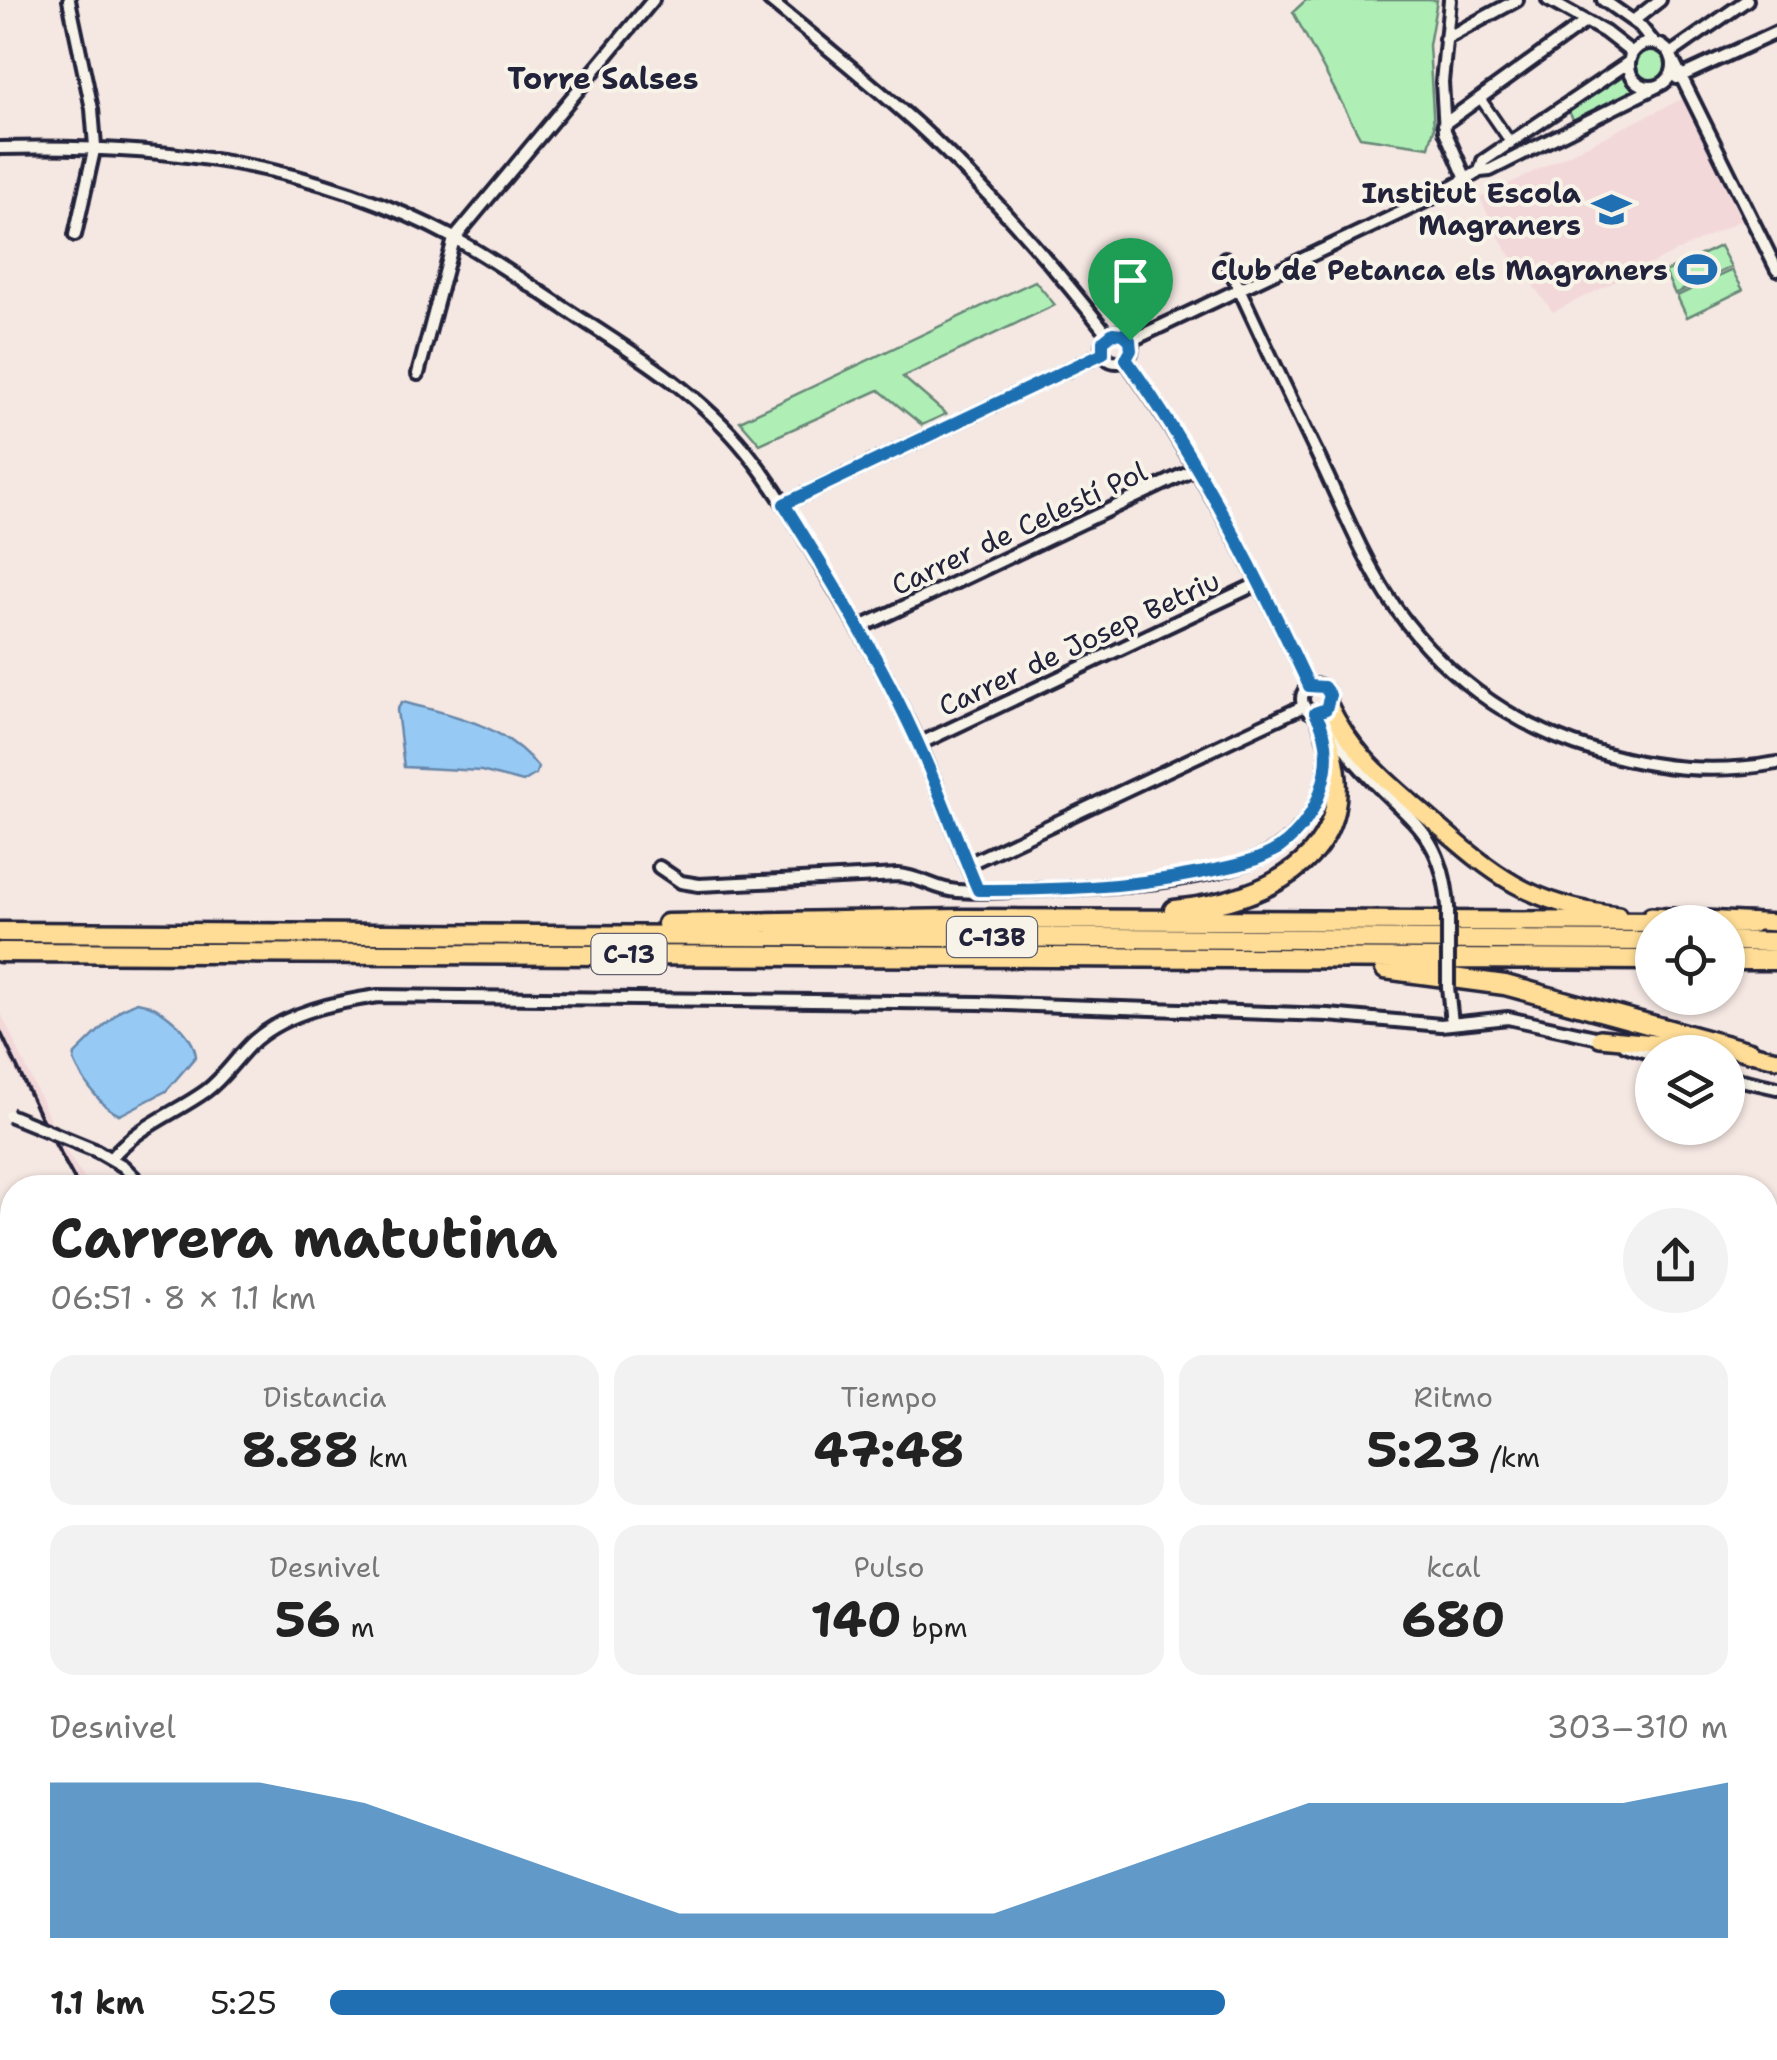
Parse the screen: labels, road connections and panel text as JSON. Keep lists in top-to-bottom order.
{
  "streets": {
    "highway": ["C-13B", "C-13"],
    "street": ["Carrer de Celestí Pol", "Carrer de Josep Betriu"]
  },
  "crossings": [
    ["C-13B", "C-13"]
  ],
  "districts": ["Torre Salses"],
  "places": {
    "school or university": ["Institut Escola Magraners"],
    "sports": ["Club de Petanca els Magraners"]
  },
  "page": {
    "heading": ["Carrera matutina", "06:51 · 8 × 1.1 km"],
    "stats": [
      ["Distancia", "8.88 km"],
      ["Tiempo", "47:48"],
      ["Ritmo", "5:23 /km"],
      ["Desnivel", "56 m"],
      ["Pulso", "140 bpm"],
      ["kcal", "680"]
    ],
    "chart": ["Desnivel", "303–310 m"],
    "list": [
      {
        "name": "1.1 km",
        "note": "5:25"
      }
    ]
  }
}
